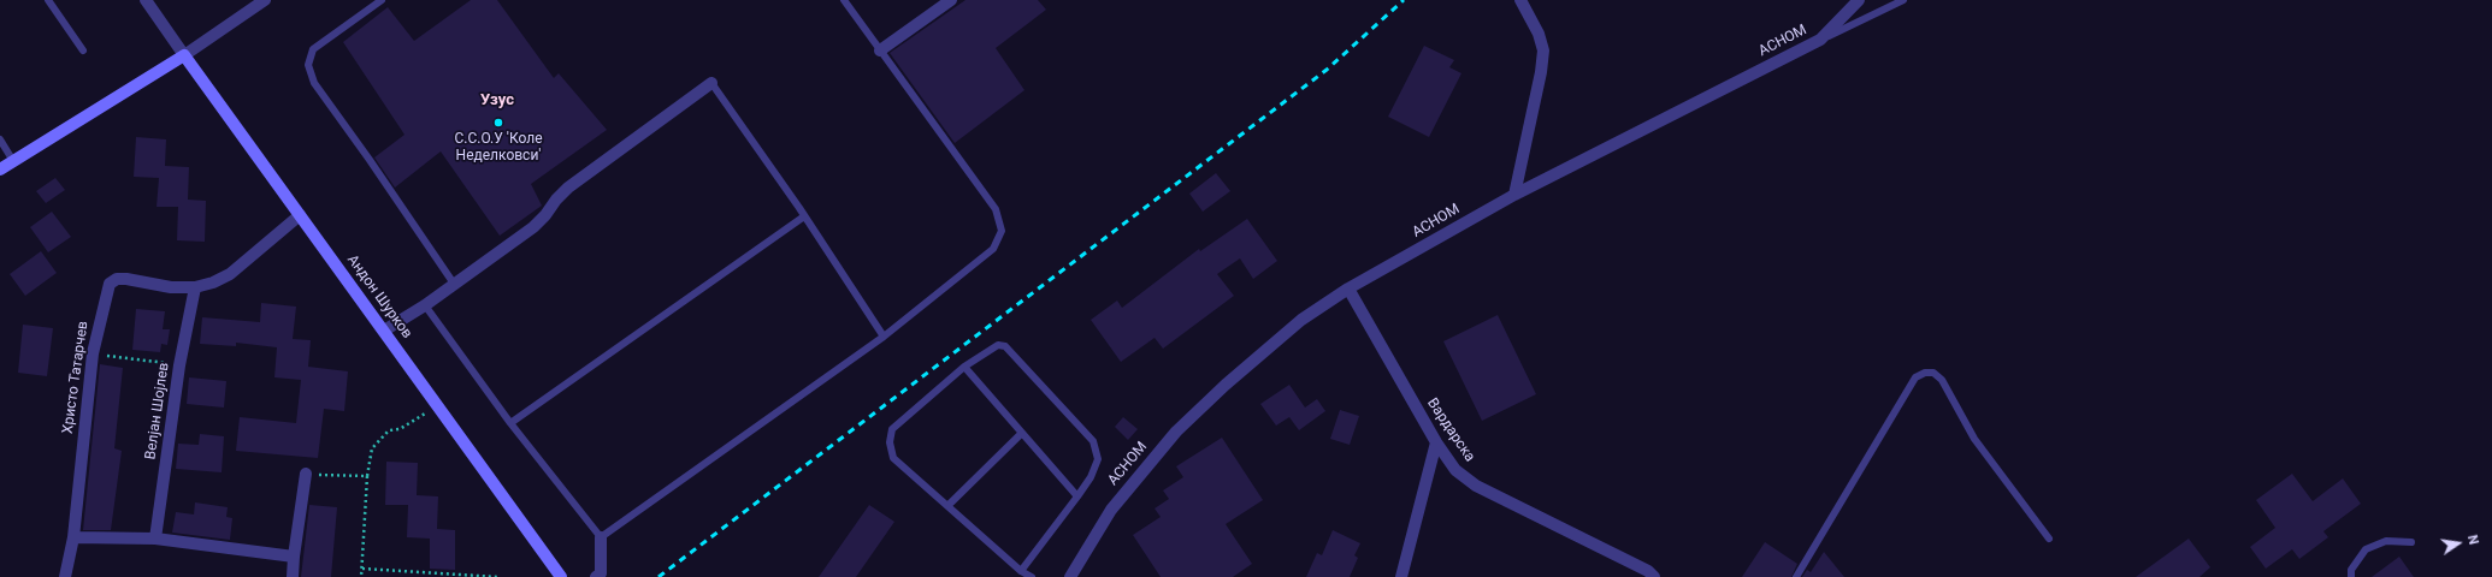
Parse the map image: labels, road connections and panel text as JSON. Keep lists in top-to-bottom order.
{
  "streets": {
    "main road": ["Андон Шурков"],
    "street": [
      "АСНОМ",
      "Христо Татарчев",
      "Велјан Шојлев",
      "Вардарска"
    ]
  },
  "crossings": [
    ["АСНОМ", "Вардарска"],
    ["Андон Шурков", "Христо Татарчев"],
    ["Христо Татарчев", "Велјан Шојлев"]
  ],
  "districts": ["Узус"],
  "places": ["С.С.О.У 'Коле Неделковси'"],
  "north": "right"
}
